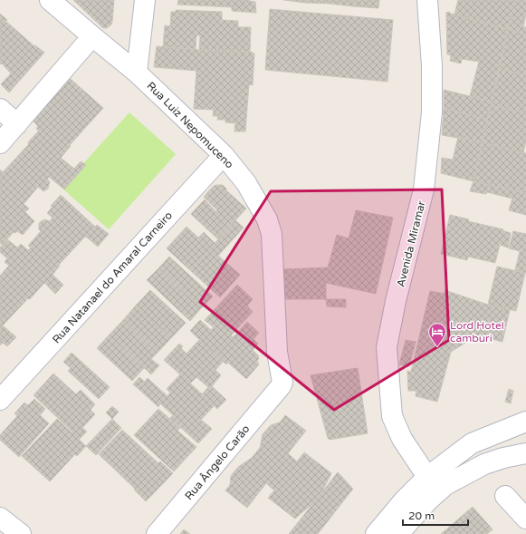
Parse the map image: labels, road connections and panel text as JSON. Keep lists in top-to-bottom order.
{
  "streets": {
    "street": [
      "Rua Luiz Nepomuceno",
      "Avenida Miramar",
      "Rua Natanael do Amaral Carneiro",
      "Rua Ângelo Carão"
    ]
  },
  "crossings": [
    ["Rua Luiz Nepomuceno", "Rua Natanael do Amaral Carneiro"],
    ["Rua Luiz Nepomuceno", "Rua Ângelo Carão"]
  ],
  "places": {
    "hotel": ["Lord Hotel camburi"]
  },
  "scale_bar": "20 m"
}
